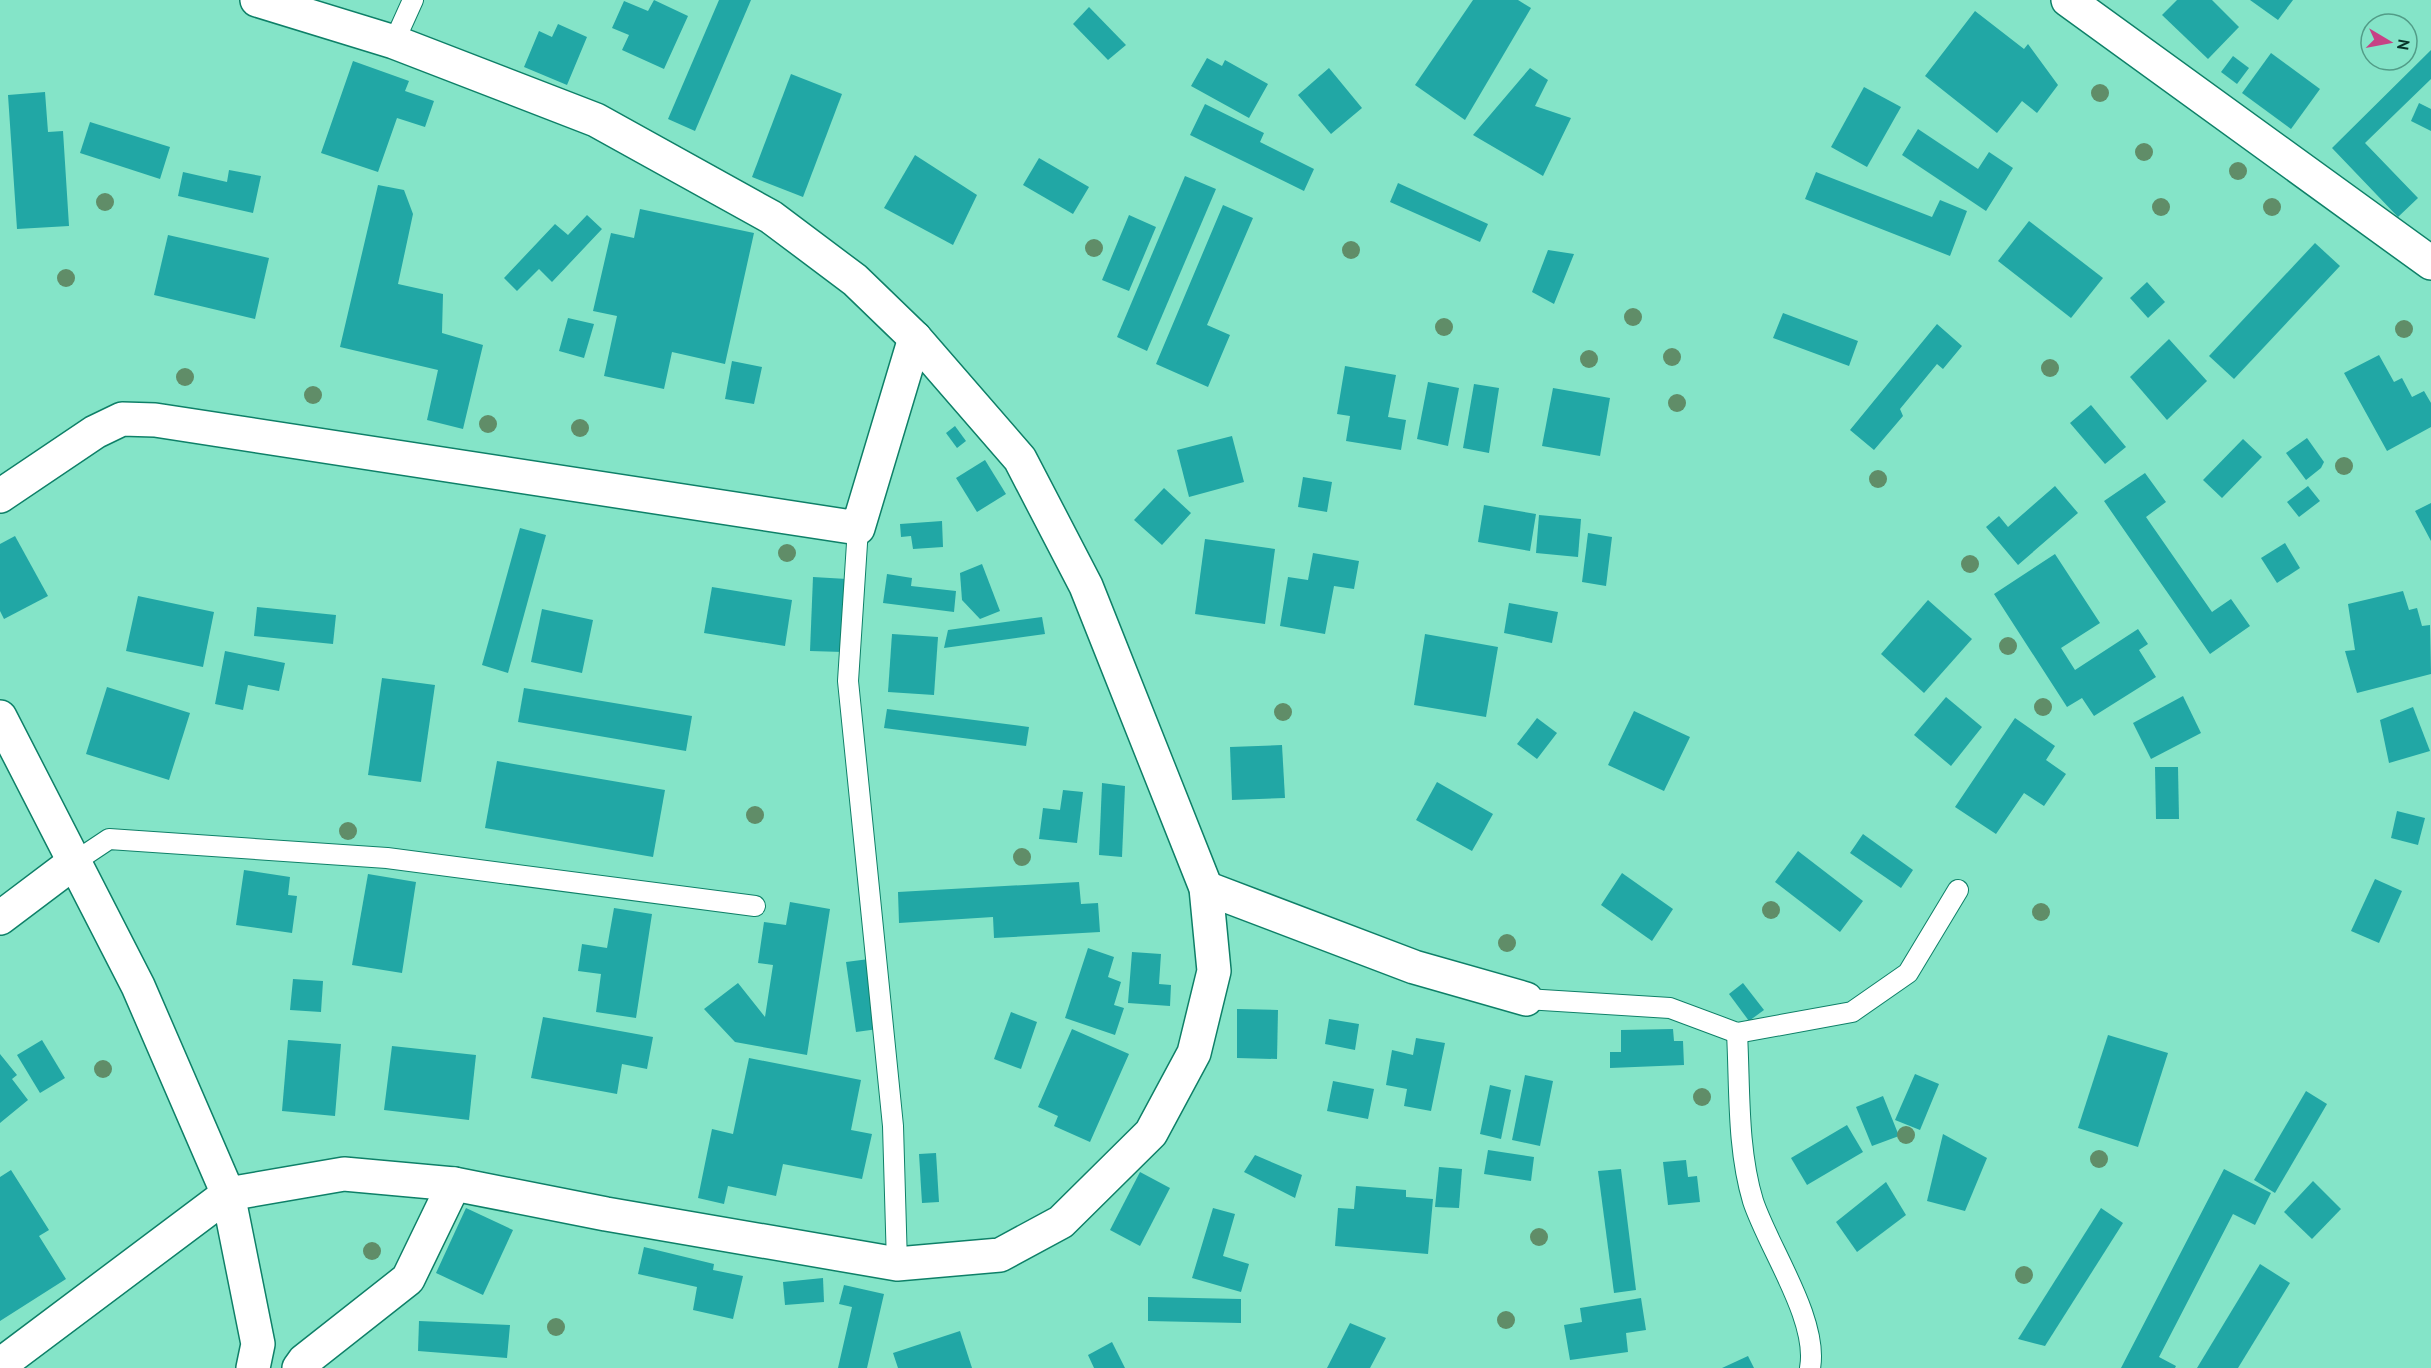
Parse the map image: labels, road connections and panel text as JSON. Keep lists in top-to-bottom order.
{
  "north": "right"
}
